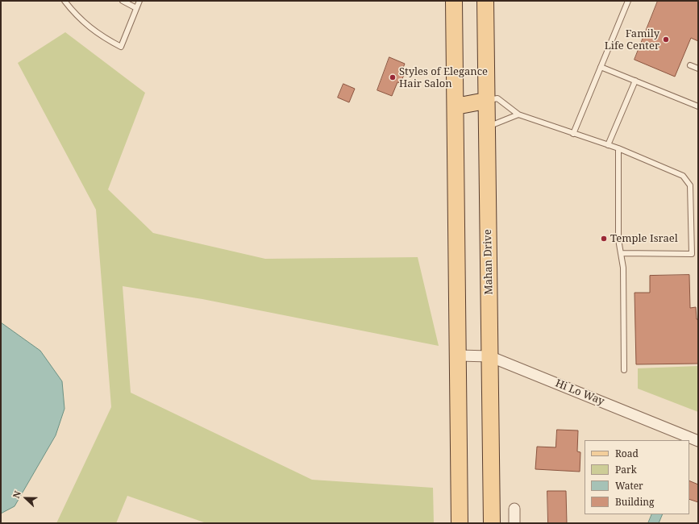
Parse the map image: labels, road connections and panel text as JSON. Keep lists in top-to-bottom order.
{
  "streets": {
    "main road": ["Mahan Drive"],
    "street": ["Hi Lo Way"]
  },
  "crossings": [
    ["Mahan Drive", "Hi Lo Way"]
  ],
  "places": ["Family Life Center", "Styles of Elegance Hair Salon", "Temple Israel"],
  "legend": [
    "Road",
    "Park",
    "Water",
    "Building"
  ],
  "north": "left"
}
